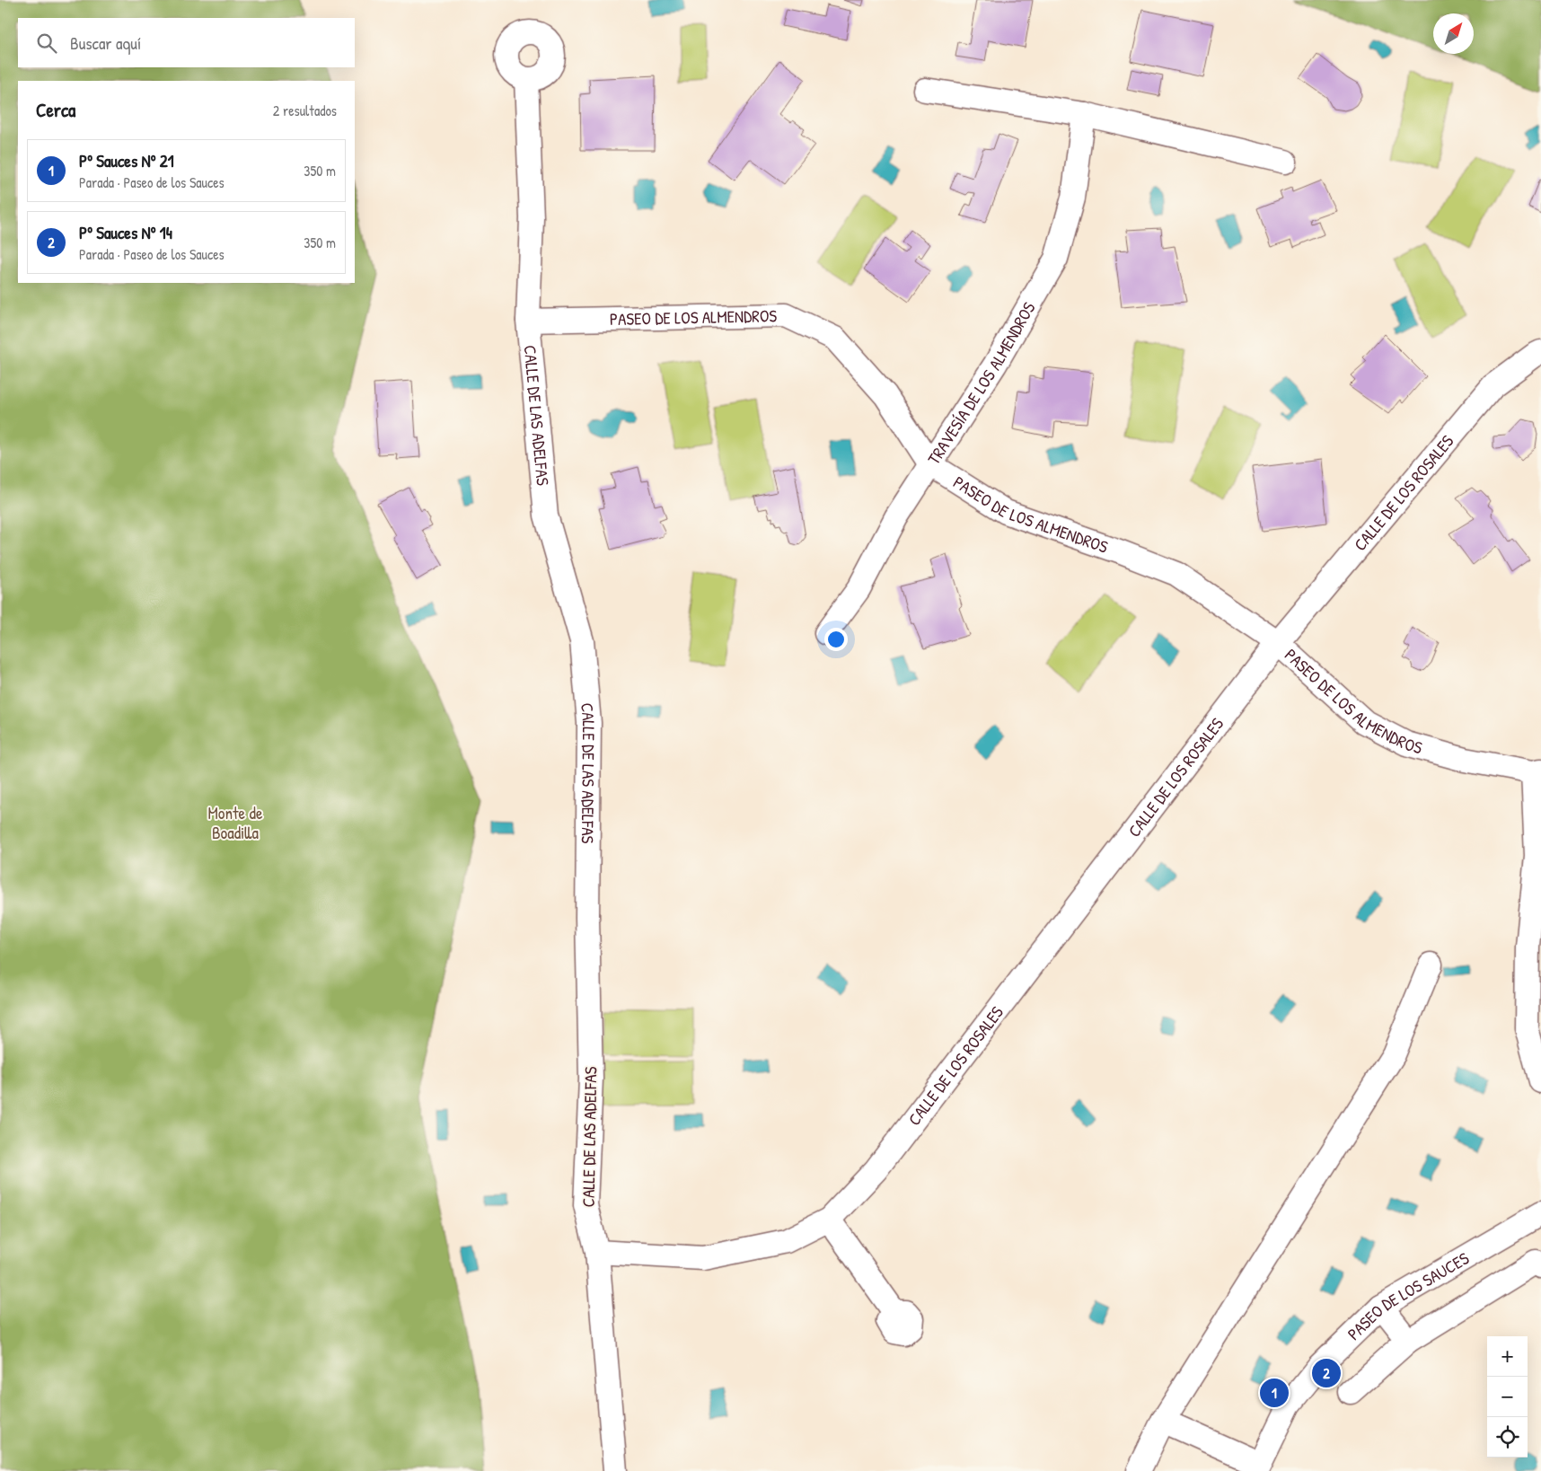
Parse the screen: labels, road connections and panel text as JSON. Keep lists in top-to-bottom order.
{
  "streets": {
    "street": [
      "PASEO DE LOS ALMENDROS",
      "TRAVESÍA DE LOS ALMENDROS",
      "CALLE DE LAS ADELFAS",
      "CALLE DE LOS ROSALES",
      "PASEO DE LOS SAUCES"
    ]
  },
  "crossings": [
    ["PASEO DE LOS ALMENDROS", "TRAVESÍA DE LOS ALMENDROS"],
    ["PASEO DE LOS ALMENDROS", "CALLE DE LAS ADELFAS"],
    ["PASEO DE LOS ALMENDROS", "CALLE DE LOS ROSALES"],
    ["CALLE DE LAS ADELFAS", "CALLE DE LOS ROSALES"]
  ],
  "parks": ["Monte de Boadilla"],
  "north": "top right",
  "page": {
    "search": "Buscar aquí",
    "heading": ["Cerca", "2 resultados"],
    "list": [
      {
        "mark": "1",
        "name": "Pº Sauces Nº 21",
        "note": "Parada · Paseo de los Sauces",
        "value": "350 m"
      },
      {
        "mark": "2",
        "name": "Pº Sauces Nº 14",
        "note": "Parada · Paseo de los Sauces",
        "value": "350 m"
      }
    ],
    "map_buttons": ["+", "−"],
    "pins": ["2", "1"]
  }
}
